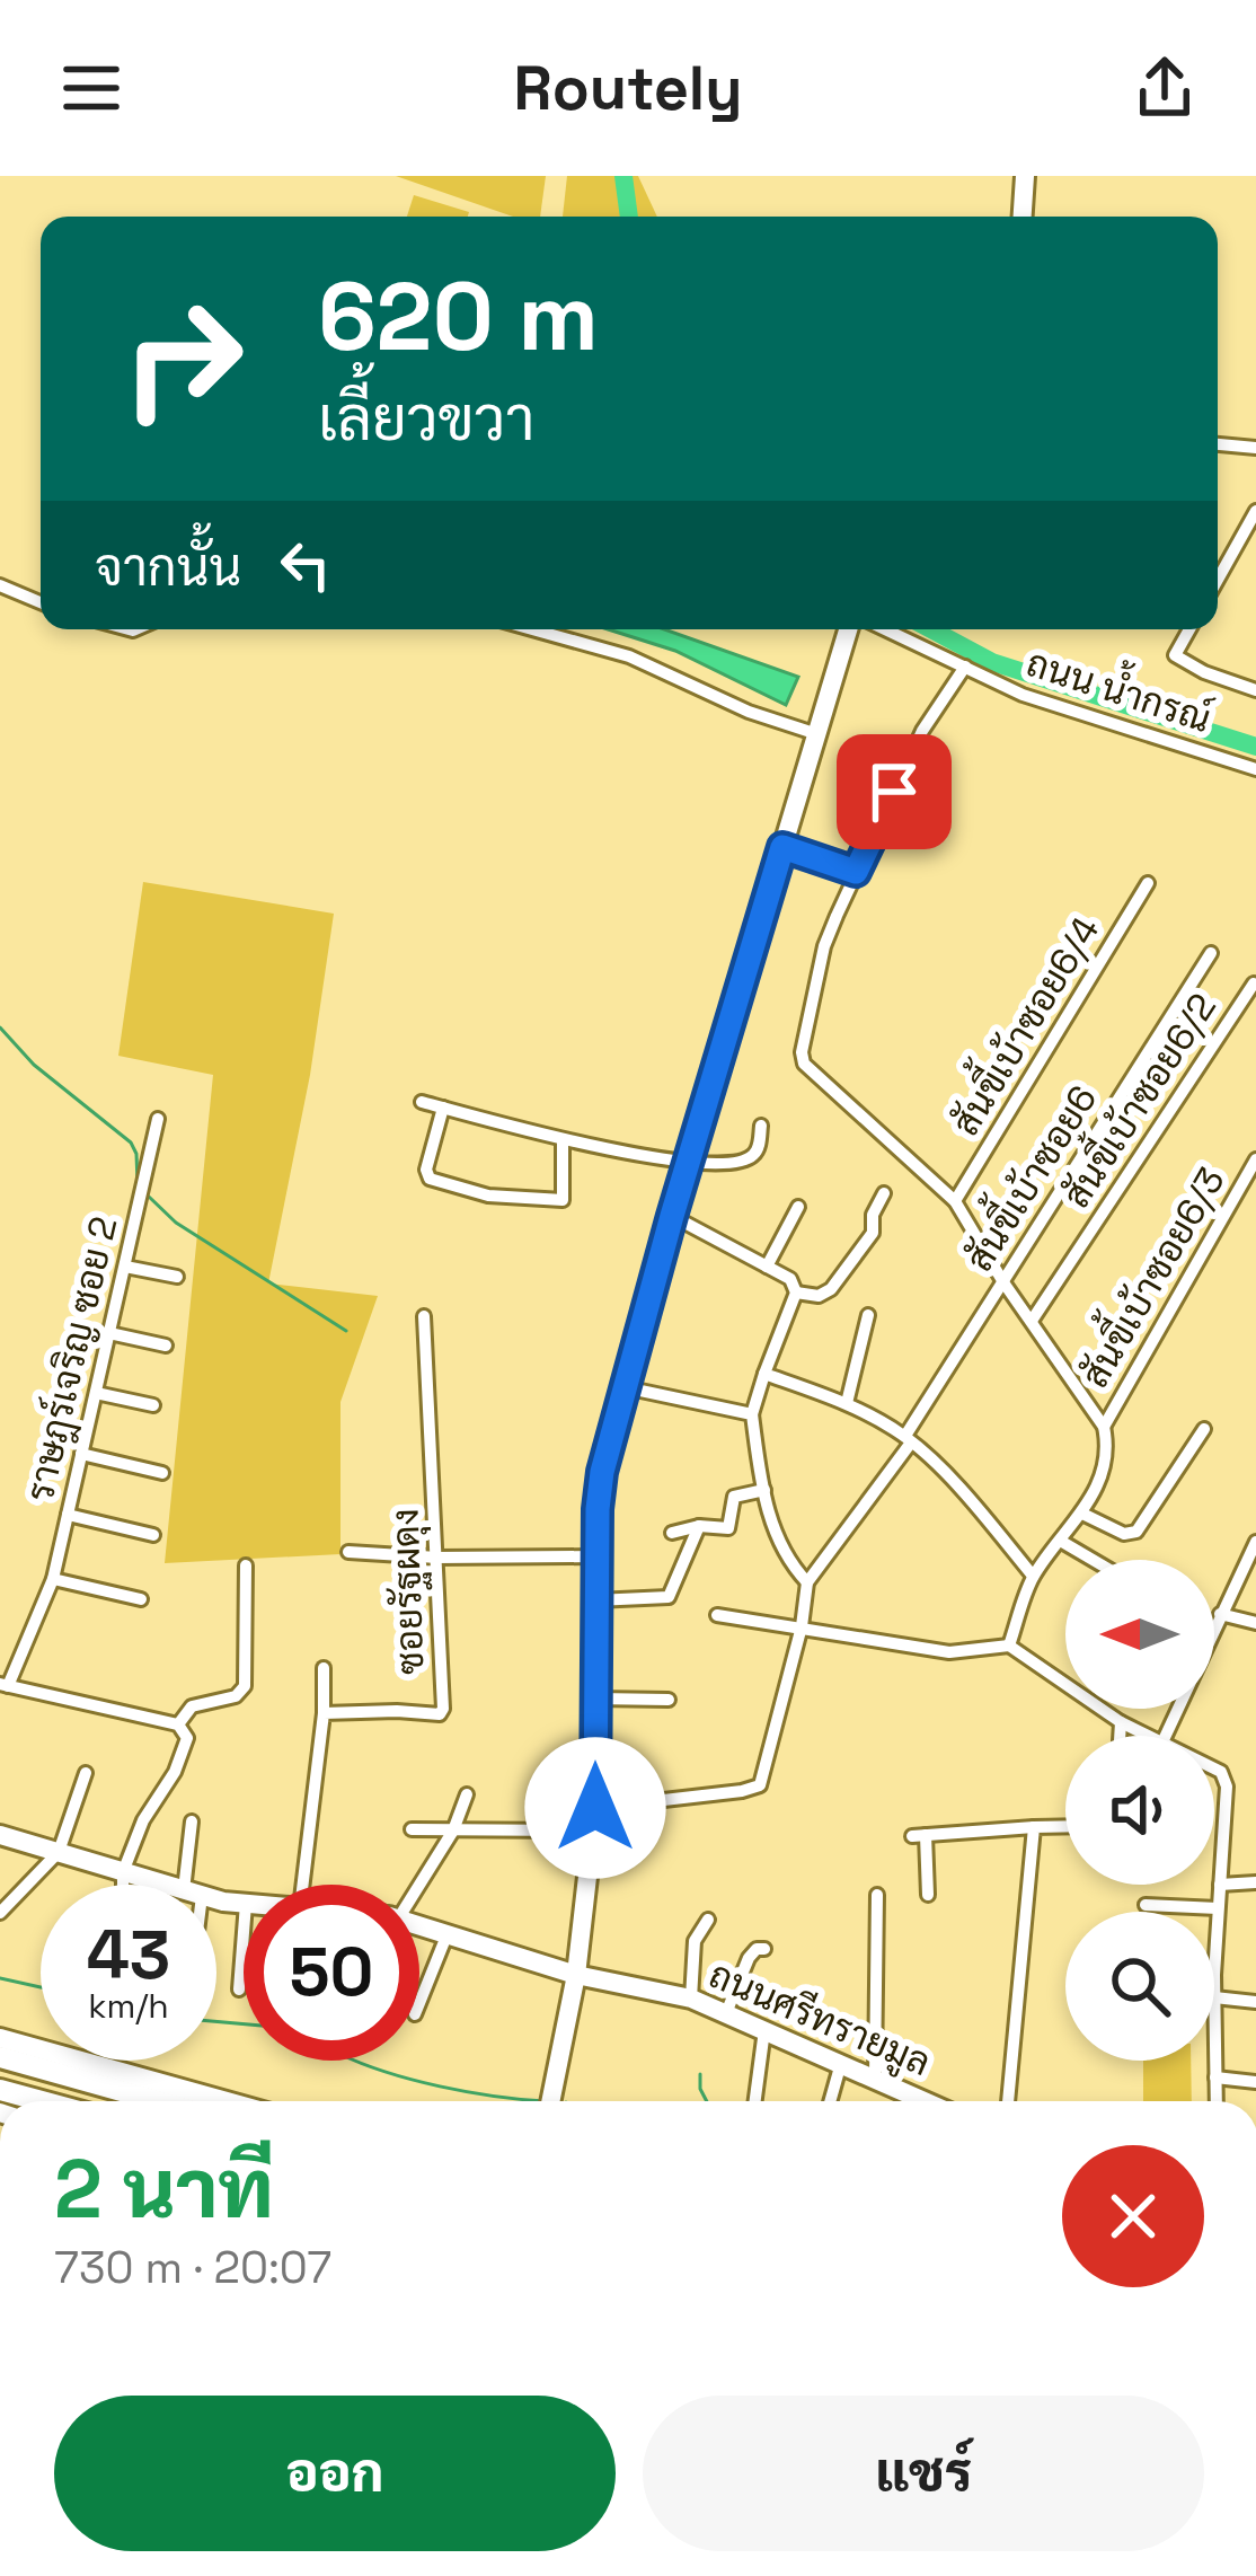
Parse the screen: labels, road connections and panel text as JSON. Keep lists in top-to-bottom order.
{
  "streets": {
    "main road": ["ถนนศรีทรายมูล"],
    "street": [
      "ถนน น้ำกรณ์",
      "สันขี้เบ้าซอย6/4",
      "สันขี้เบ้าซอย6/2",
      "สันขี้เบ้าซอย6",
      "สันขี้เบ้าซอย6/3",
      "ราษฎร์เจริญ ซอย 2",
      "ซอยรัฐผดุง"
    ]
  },
  "north": "left",
  "page": {
    "header": "Routely",
    "turn": ["620 m", "เลี้ยวขวา"],
    "then": "จากนั้น",
    "speed": "43 km/h",
    "limit": "50",
    "heading": ["2 นาที", "730 m · 20:07"],
    "buttons": ["ออก", "แชร์"]
  }
}
